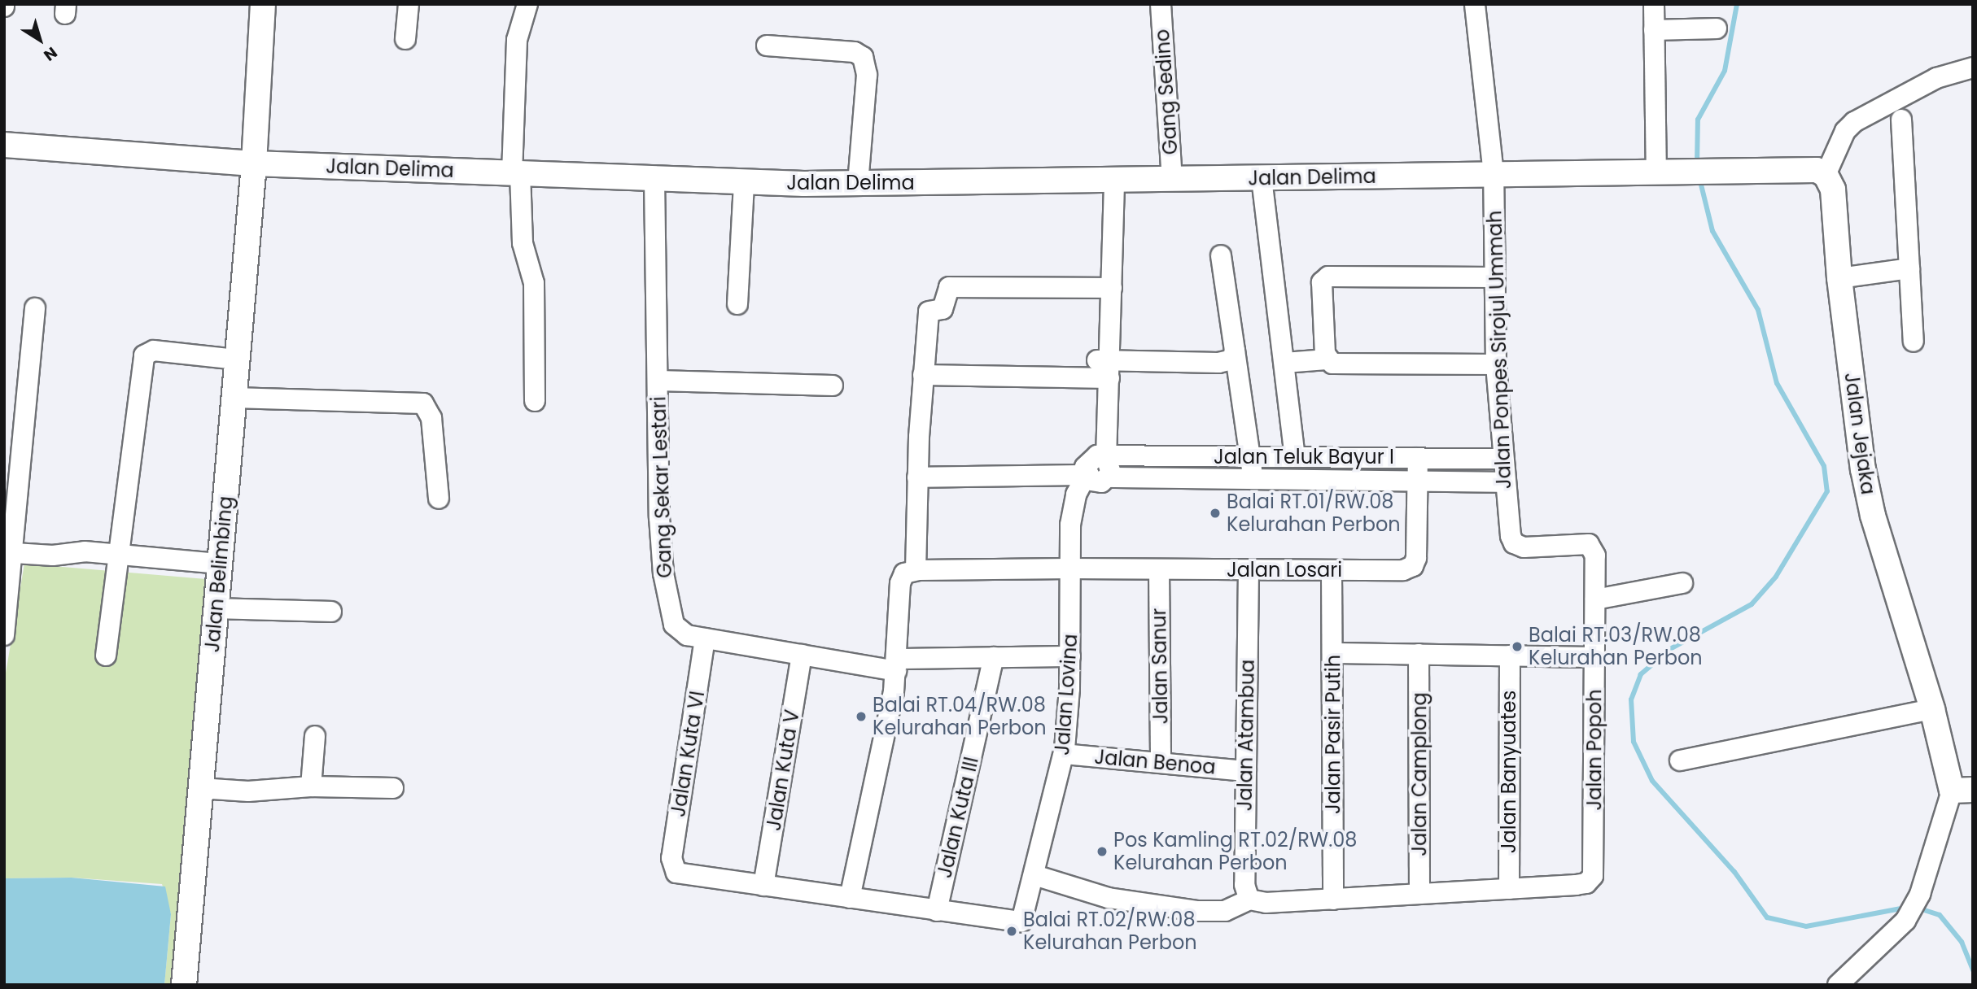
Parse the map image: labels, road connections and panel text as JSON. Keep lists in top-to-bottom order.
{
  "streets": {
    "street": [
      "Gang Sedino",
      "Jalan Delima",
      "Jalan Ponpes Sirojul Ummah",
      "Jalan Jejaka",
      "Jalan Teluk Bayur I",
      "Gang Sekar Lestari",
      "Jalan Losari",
      "Jalan Belimbing",
      "Jalan Sanur",
      "Jalan Lovina",
      "Jalan Pasir Putih",
      "Jalan Atambua",
      "Jalan Popoh",
      "Jalan Kuta VI",
      "Jalan Benoa",
      "Jalan Kuta V",
      "Jalan Banyuates",
      "Jalan Camplong",
      "Jalan Kuta III"
    ]
  },
  "crossings": [
    ["Gang Sedino", "Jalan Delima"],
    ["Jalan Delima", "Jalan Ponpes Sirojul Ummah"],
    ["Jalan Delima", "Jalan Jejaka"],
    ["Jalan Delima", "Gang Sekar Lestari"],
    ["Jalan Delima", "Jalan Belimbing"],
    ["Jalan Delima", "Jalan Lovina"],
    ["Jalan Ponpes Sirojul Ummah", "Jalan Teluk Bayur I"],
    ["Jalan Ponpes Sirojul Ummah", "Jalan Popoh"],
    ["Jalan Teluk Bayur I", "Jalan Losari"],
    ["Jalan Teluk Bayur I", "Jalan Lovina"],
    ["Gang Sekar Lestari", "Jalan Kuta VI"],
    ["Jalan Losari", "Jalan Sanur"],
    ["Jalan Losari", "Jalan Lovina"],
    ["Jalan Losari", "Jalan Pasir Putih"],
    ["Jalan Losari", "Jalan Atambua"],
    ["Jalan Sanur", "Jalan Benoa"],
    ["Jalan Lovina", "Jalan Benoa"],
    ["Jalan Lovina", "Jalan Kuta III"],
    ["Jalan Atambua", "Jalan Benoa"],
    ["Jalan Popoh", "Jalan Banyuates"],
    ["Jalan Kuta VI", "Jalan Kuta V"]
  ],
  "places": [
    "Balai RT.01/RW.08 Kelurahan Perbon",
    "Balai RT.03/RW.08 Kelurahan Perbon",
    "Balai RT.04/RW.08 Kelurahan Perbon",
    "Pos Kamling RT.02/RW.08 Kelurahan Perbon",
    "Balai RT.02/RW.08 Kelurahan Perbon"
  ],
  "north": "bottom right"
}
